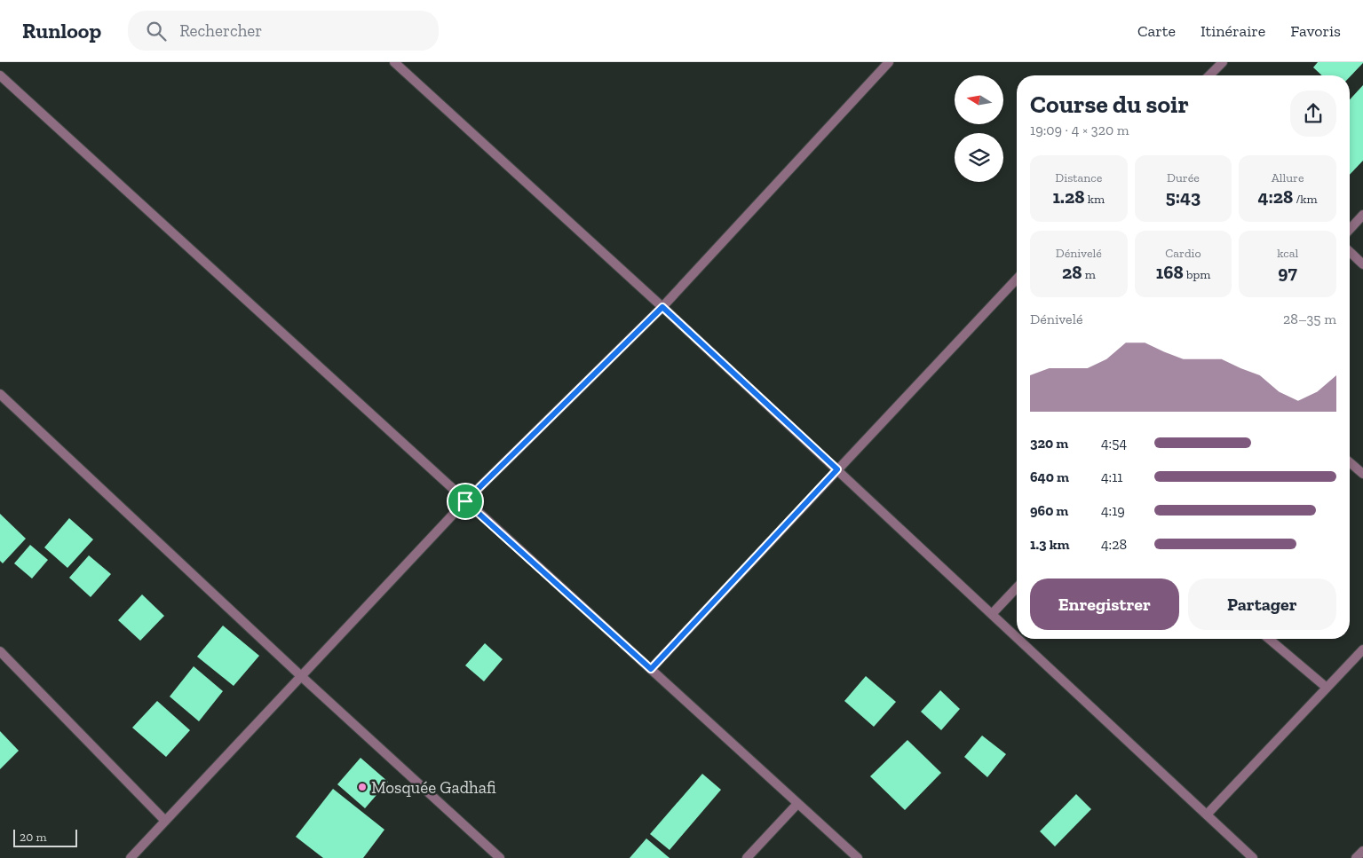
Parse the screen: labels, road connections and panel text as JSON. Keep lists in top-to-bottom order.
{
  "places": ["Mosquée Gadhafi"],
  "scale_bar": "20 m",
  "north": "left",
  "page": {
    "header": "Runloop",
    "search": "Rechercher",
    "nav": ["Carte", "Itinéraire", "Favoris"],
    "heading": ["Course du soir", "19:09 · 4 × 320 m"],
    "stats": [
      ["Distance", "1.28 km"],
      ["Durée", "5:43"],
      ["Allure", "4:28 /km"],
      ["Dénivelé", "28 m"],
      ["Cardio", "168 bpm"],
      ["kcal", "97"]
    ],
    "chart": ["Dénivelé", "28–35 m"],
    "list": [
      {
        "name": "320 m",
        "note": "4:54"
      },
      {
        "name": "640 m",
        "note": "4:11"
      },
      {
        "name": "960 m",
        "note": "4:19"
      },
      {
        "name": "1.3 km",
        "note": "4:28"
      }
    ],
    "buttons": ["Enregistrer", "Partager"],
    "scale": "20 m"
  }
}
